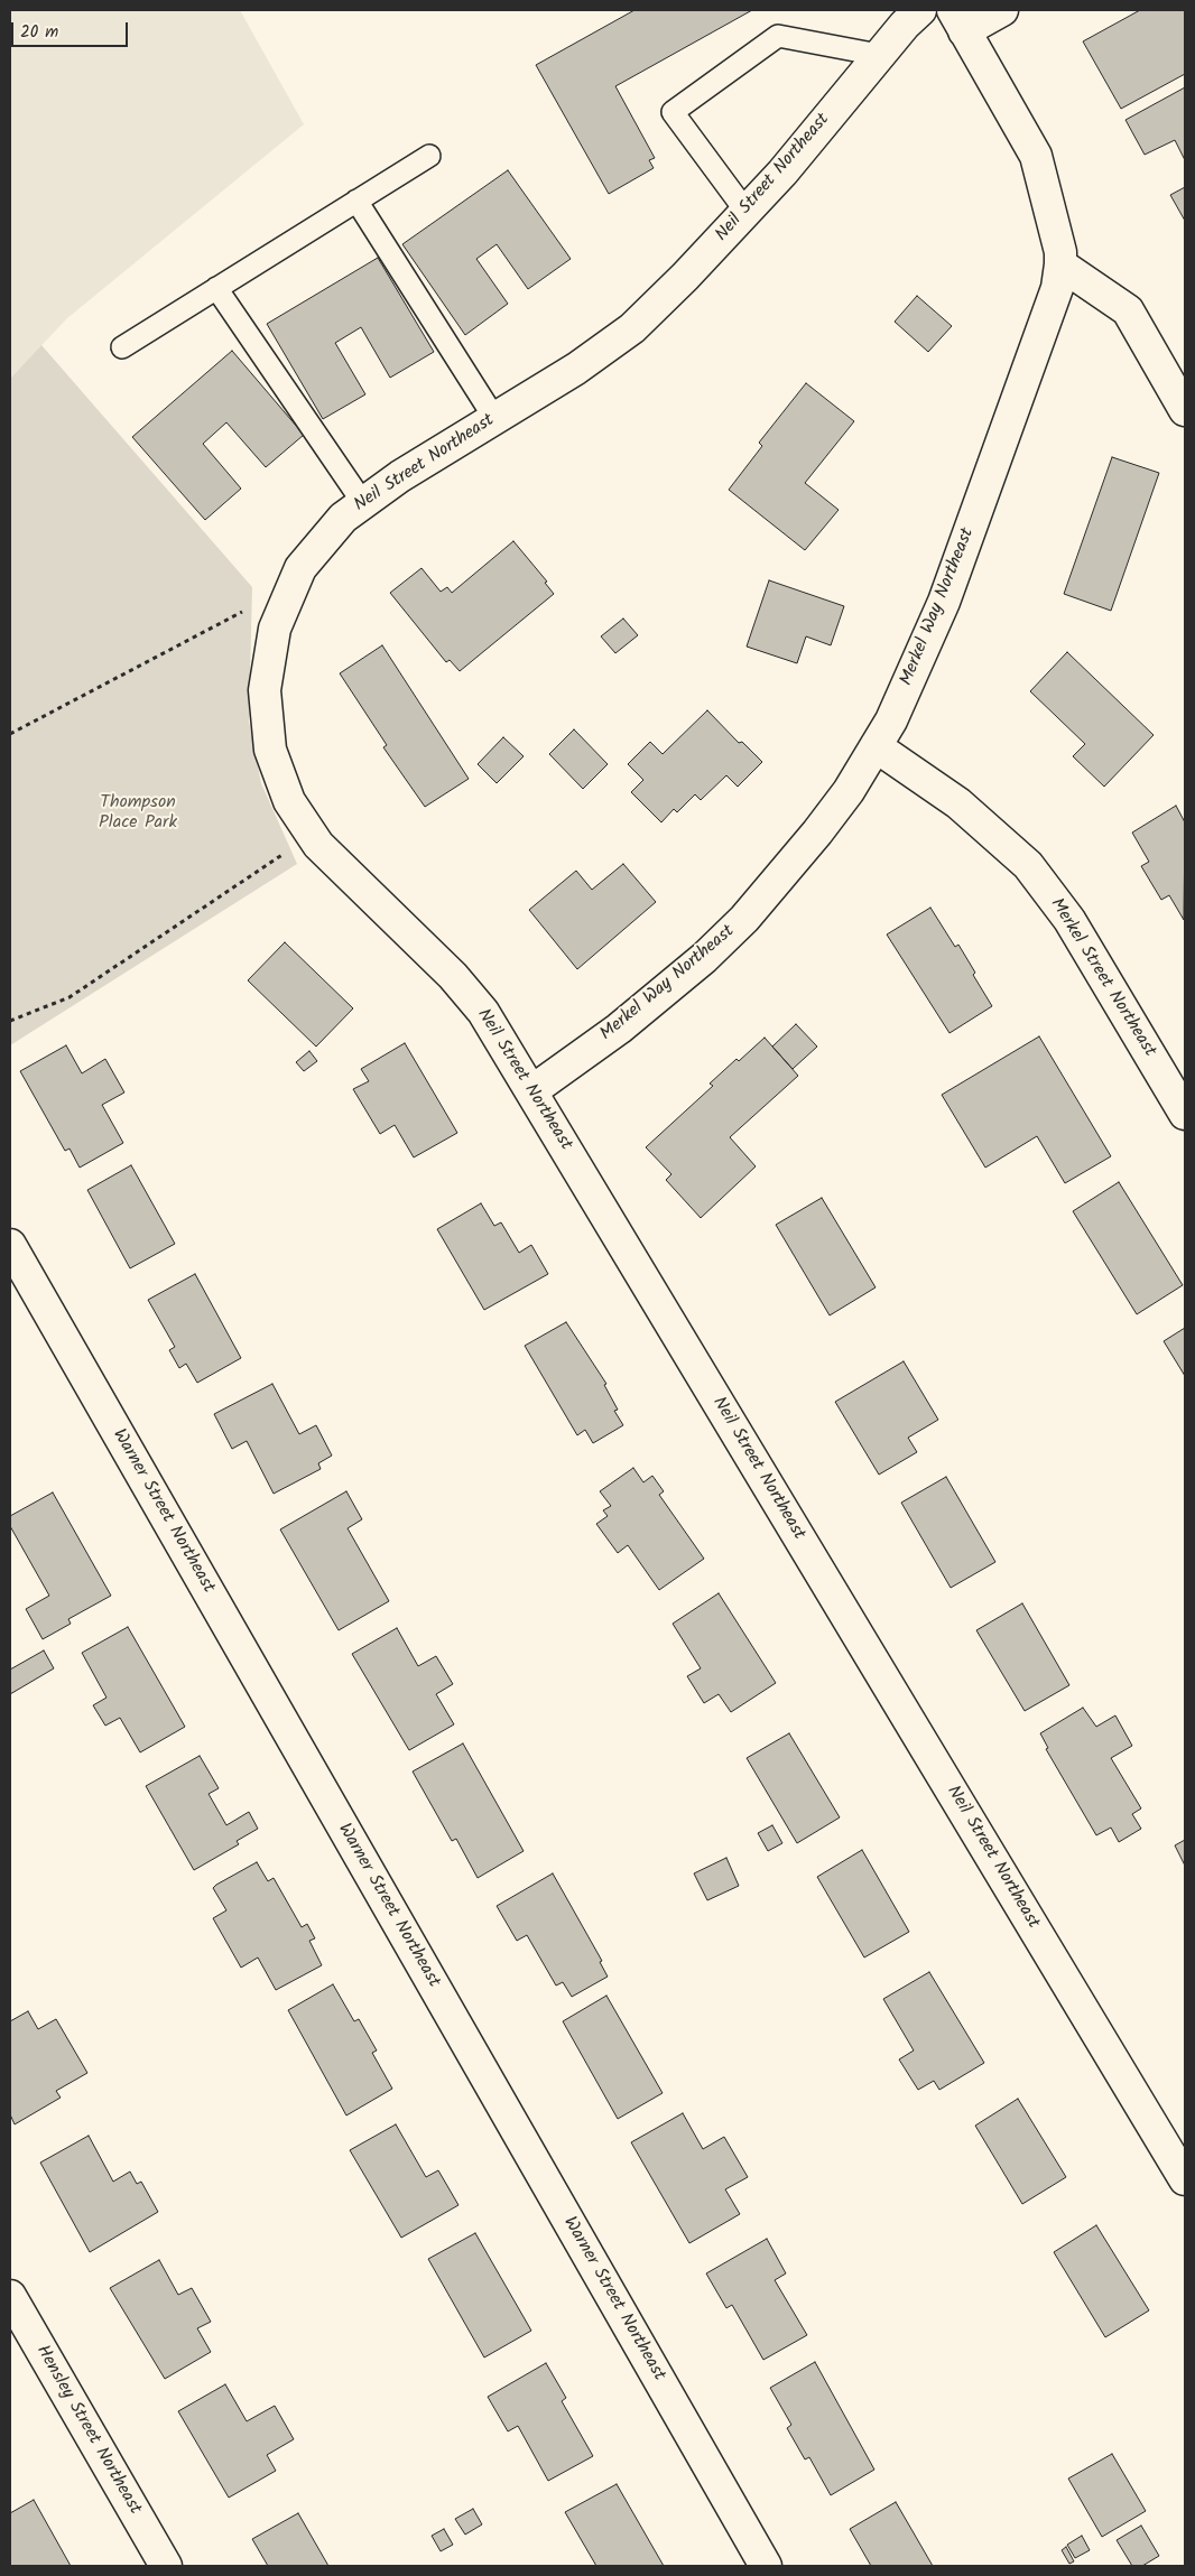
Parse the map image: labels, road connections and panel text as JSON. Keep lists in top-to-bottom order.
{
  "streets": {
    "street": [
      "Neil Street Northeast",
      "Merkel Way Northeast",
      "Merkel Street Northeast",
      "Warner Street Northeast",
      "Hensley Street Northeast"
    ]
  },
  "crossings": [
    ["Neil Street Northeast", "Merkel Way Northeast"],
    ["Merkel Way Northeast", "Merkel Street Northeast"]
  ],
  "parks": ["Thompson Place Park"],
  "scale_bar": "20 m"
}
